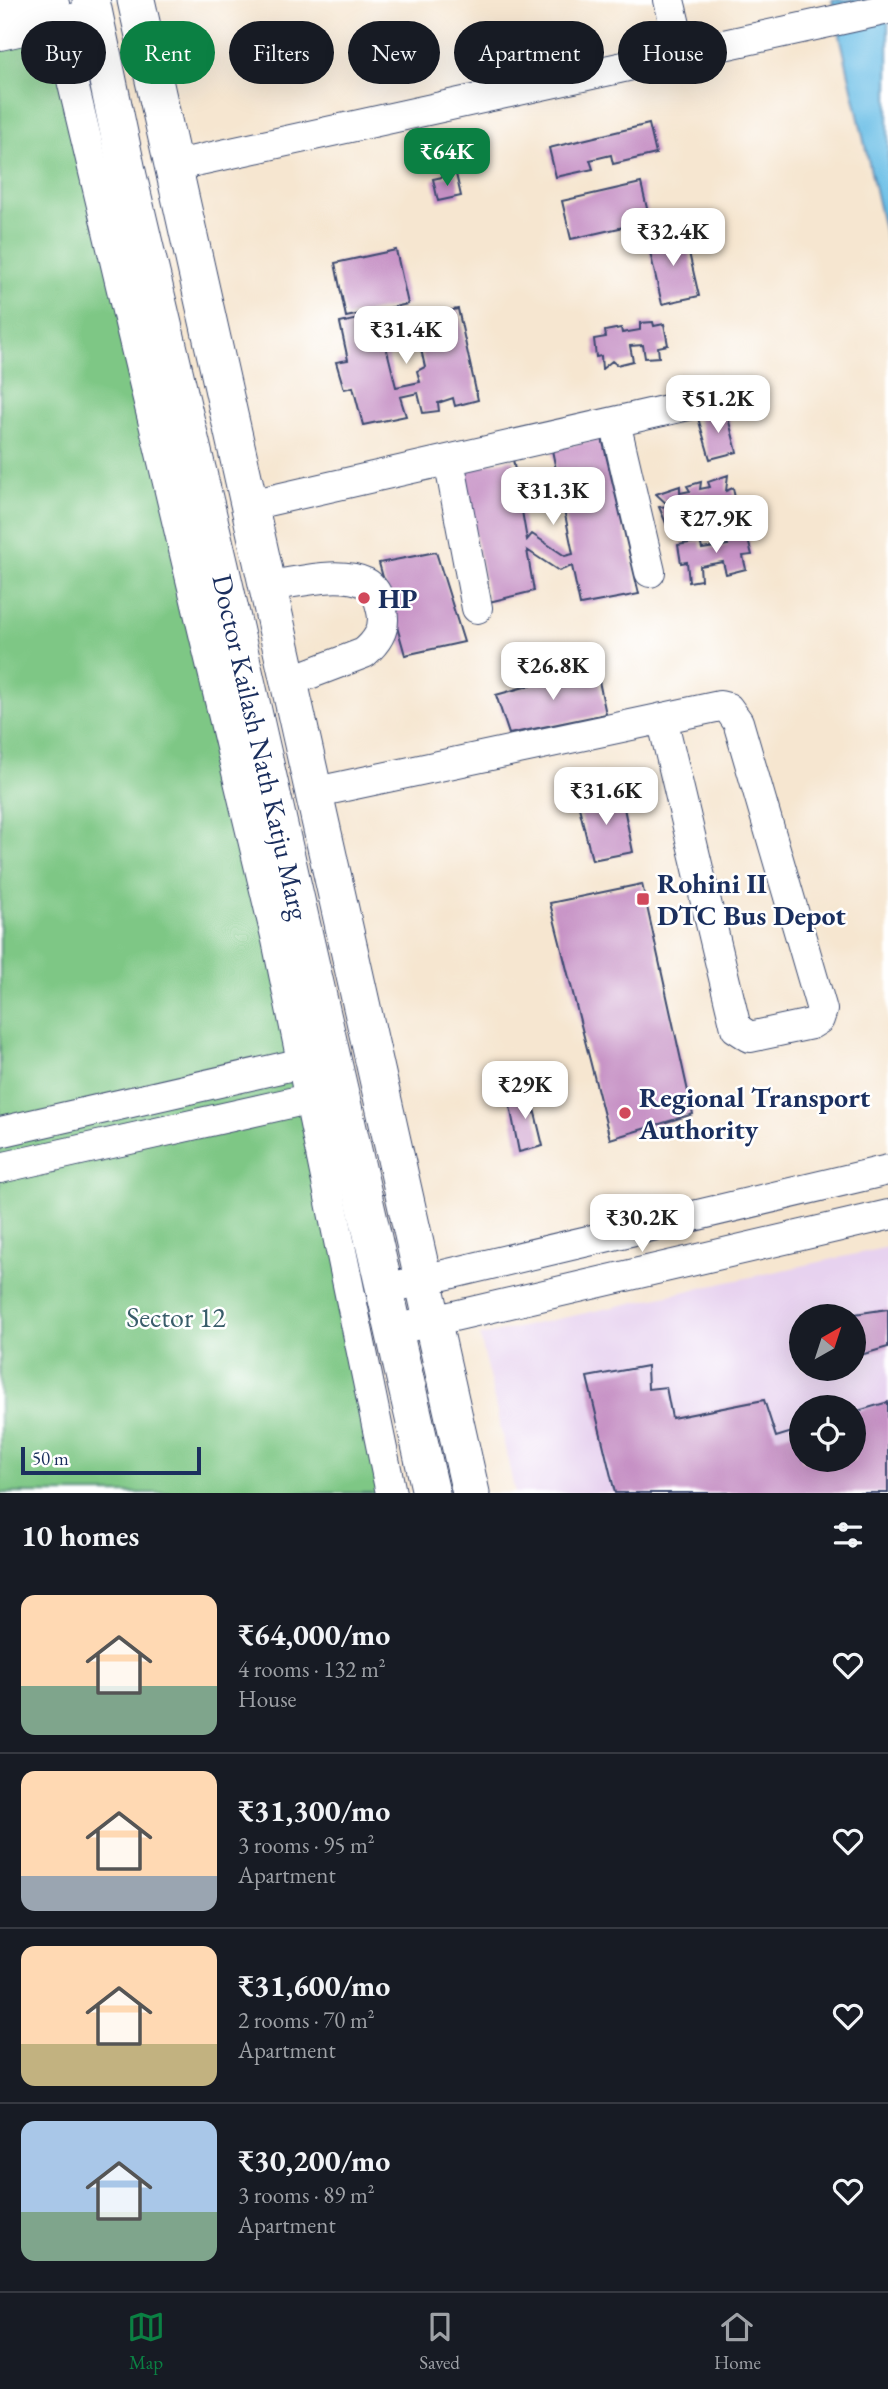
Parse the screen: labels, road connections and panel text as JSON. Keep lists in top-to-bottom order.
{
  "streets": {
    "main road": ["Doctor Kailash Nath Katju Marg"]
  },
  "parks": ["Sector 12"],
  "places": {
    "other": ["HP", "Regional Transport Authority"],
    "transit": ["Rohini II DTC Bus Depot"]
  },
  "scale_bar": "50 m",
  "north": "top right",
  "page": {
    "chip": [
      "Buy",
      "Rent",
      "Filters",
      "New",
      "Apartment",
      "House"
    ],
    "price": [
      "₹64K",
      "₹32.4K",
      "₹31.4K",
      "₹51.2K",
      "₹31.3K",
      "₹27.9K",
      "₹26.8K",
      "₹31.6K",
      "₹29K",
      "₹30.2K"
    ],
    "scale": "50 m",
    "heading": "10 homes",
    "list": [
      {
        "name": "₹64,000/mo",
        "note": "4 rooms · 132 m² · House"
      },
      {
        "name": "₹31,300/mo",
        "note": "3 rooms · 95 m² · Apartment"
      },
      {
        "name": "₹31,600/mo",
        "note": "2 rooms · 70 m² · Apartment"
      },
      {
        "name": "₹30,200/mo",
        "note": "3 rooms · 89 m² · Apartment"
      }
    ],
    "tabs": ["Map", "Saved", "Home"]
  }
}
